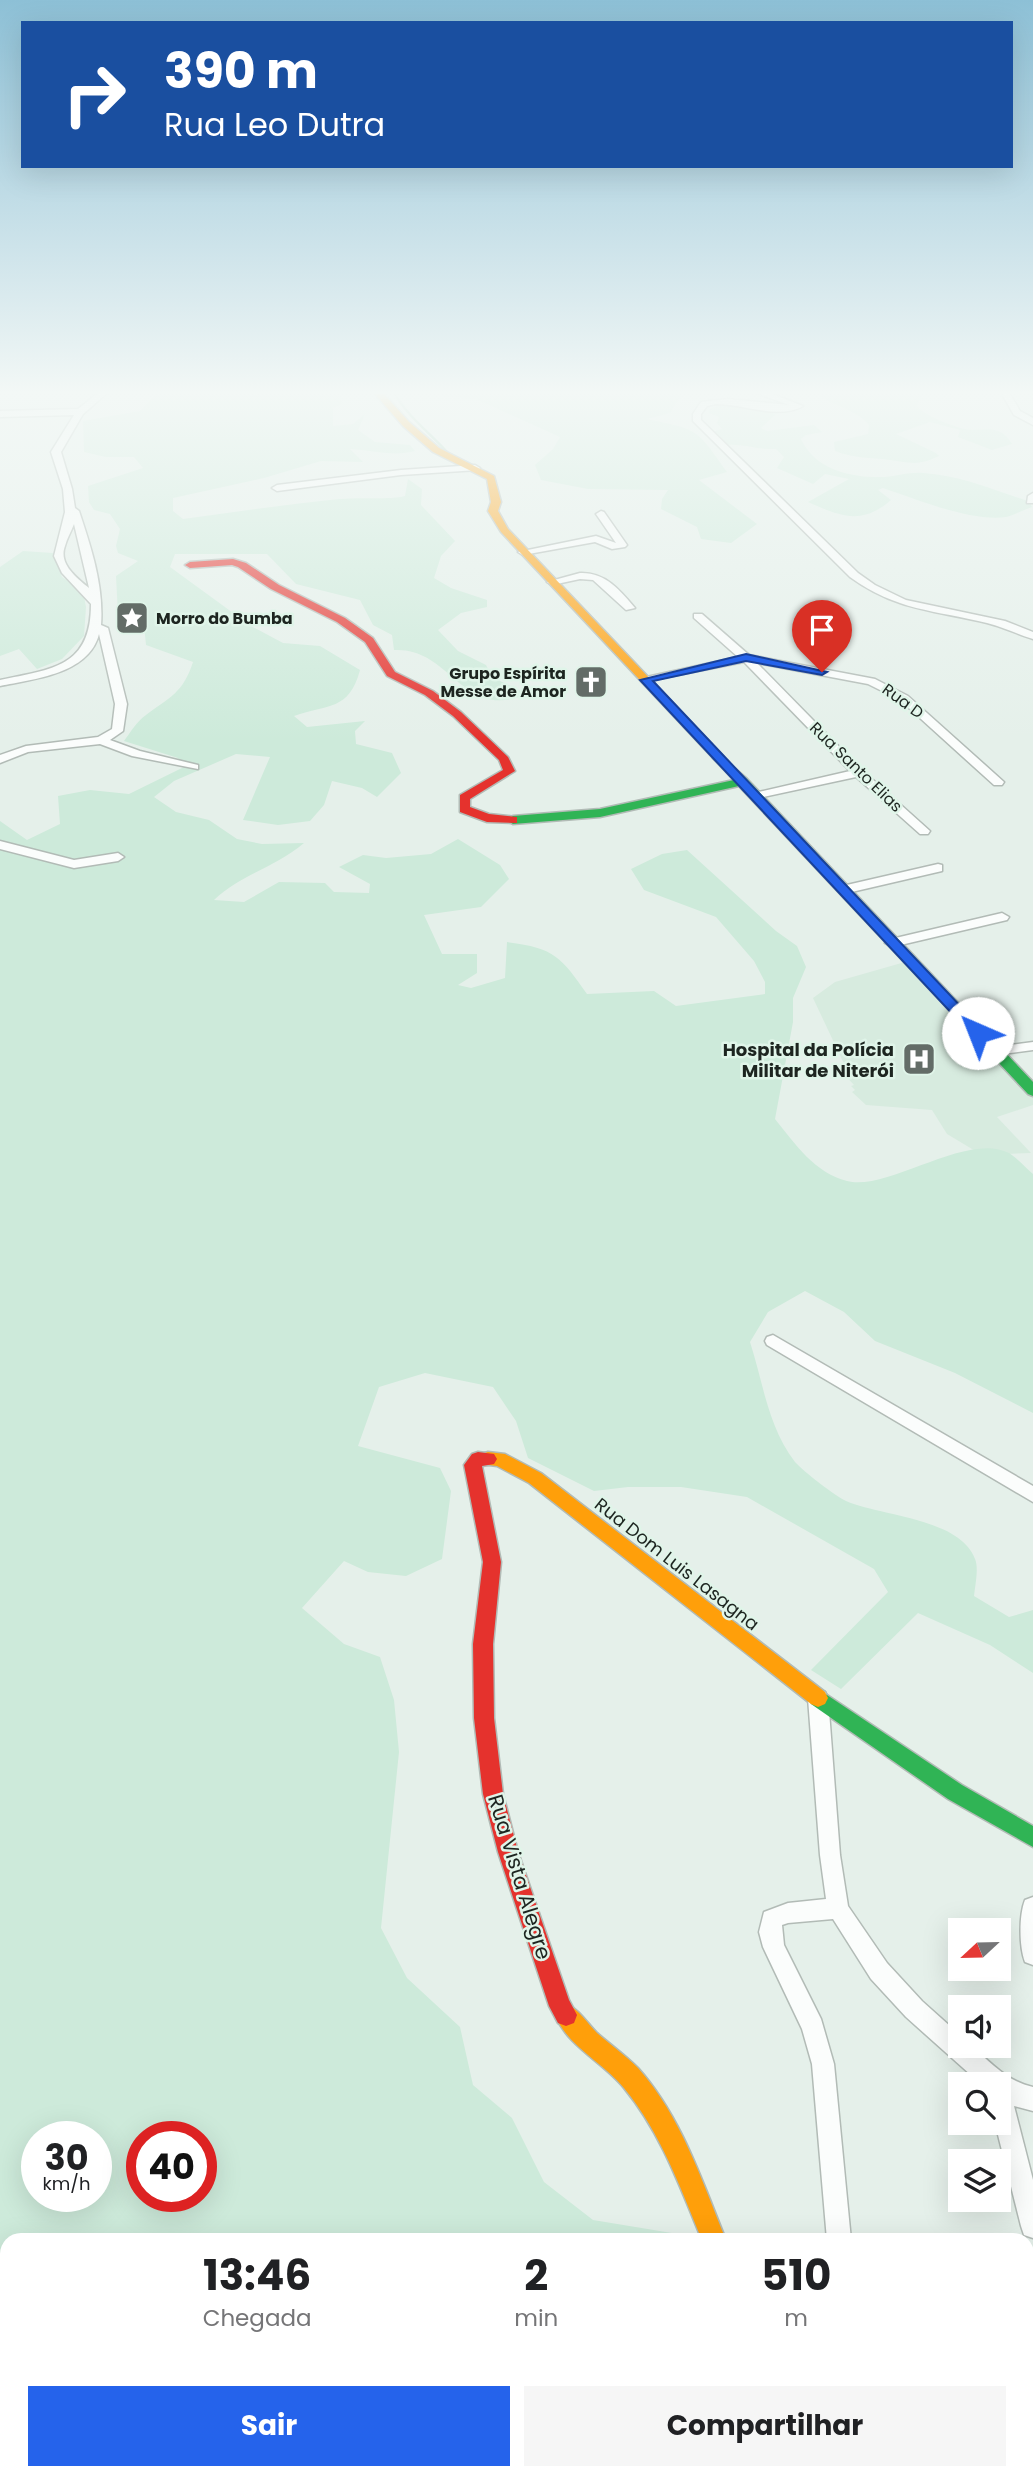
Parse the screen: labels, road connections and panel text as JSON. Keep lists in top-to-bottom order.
{
  "streets": {
    "street": [
      "Rua D",
      "Rua Santo Elias",
      "Rua Dom Luis Lasagna",
      "Rua Vista Alegre"
    ]
  },
  "crossings": [
    ["Rua D", "Rua Santo Elias"],
    ["Rua Dom Luis Lasagna", "Rua Vista Alegre"]
  ],
  "places": {
    "place": ["Morro do Bumba"],
    "church": ["Grupo Espírita Messe de Amor"],
    "hospital": ["Hospital da Polícia Militar de Niterói"]
  },
  "north": "left",
  "page": {
    "turn": ["390 m", "Rua Leo Dutra"],
    "speed": "30 km/h",
    "limit": "40",
    "eta": [
      "13:46",
      "Chegada",
      "2",
      "min",
      "510",
      "m"
    ],
    "buttons": ["Sair", "Compartilhar"]
  }
}
